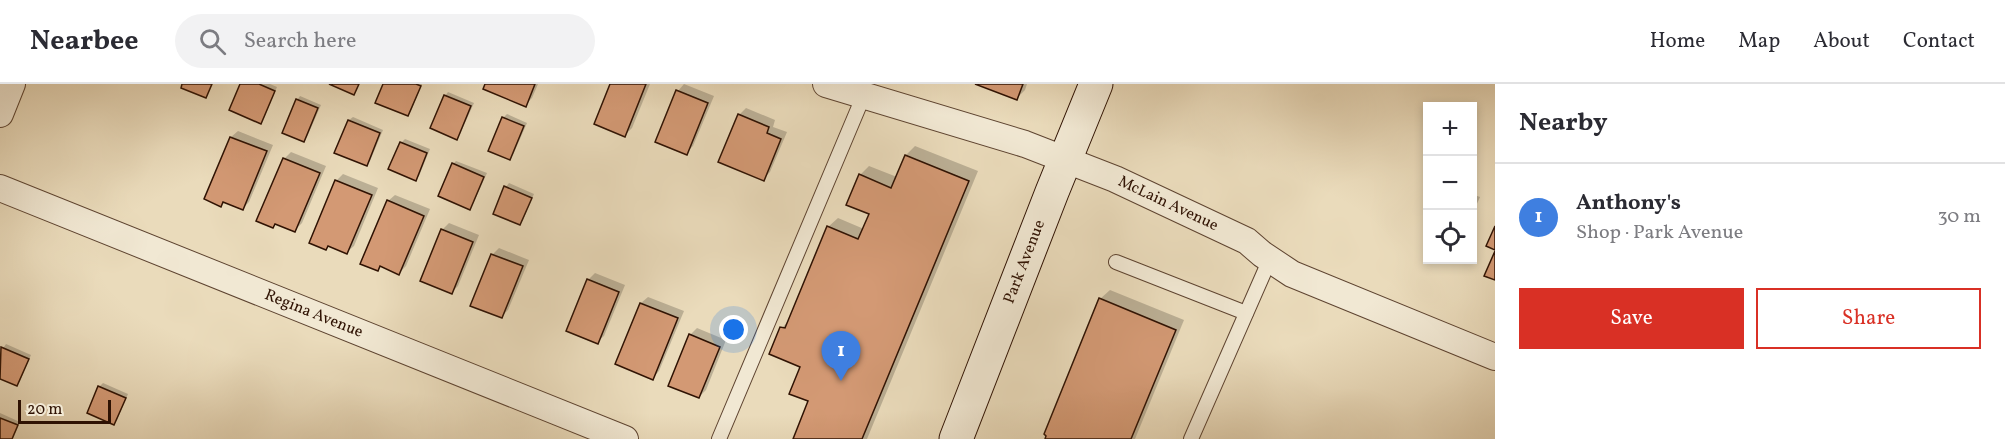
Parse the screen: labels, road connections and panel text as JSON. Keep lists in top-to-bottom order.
{
  "streets": {
    "street": ["McLain Avenue", "Park Avenue", "Regina Avenue"]
  },
  "crossings": [
    ["McLain Avenue", "Park Avenue"]
  ],
  "scale_bar": "20 m",
  "page": {
    "header": "Nearbee",
    "search": "Search here",
    "nav": [
      "Home",
      "Map",
      "About",
      "Contact"
    ],
    "heading": "Nearby",
    "map_buttons": ["+", "−"],
    "list": [
      {
        "mark": "1",
        "name": "Anthony's",
        "note": "Shop · Park Avenue",
        "value": "30 m"
      }
    ],
    "buttons": ["Save", "Share"],
    "pins": "1",
    "scale": "20 m"
  }
}
